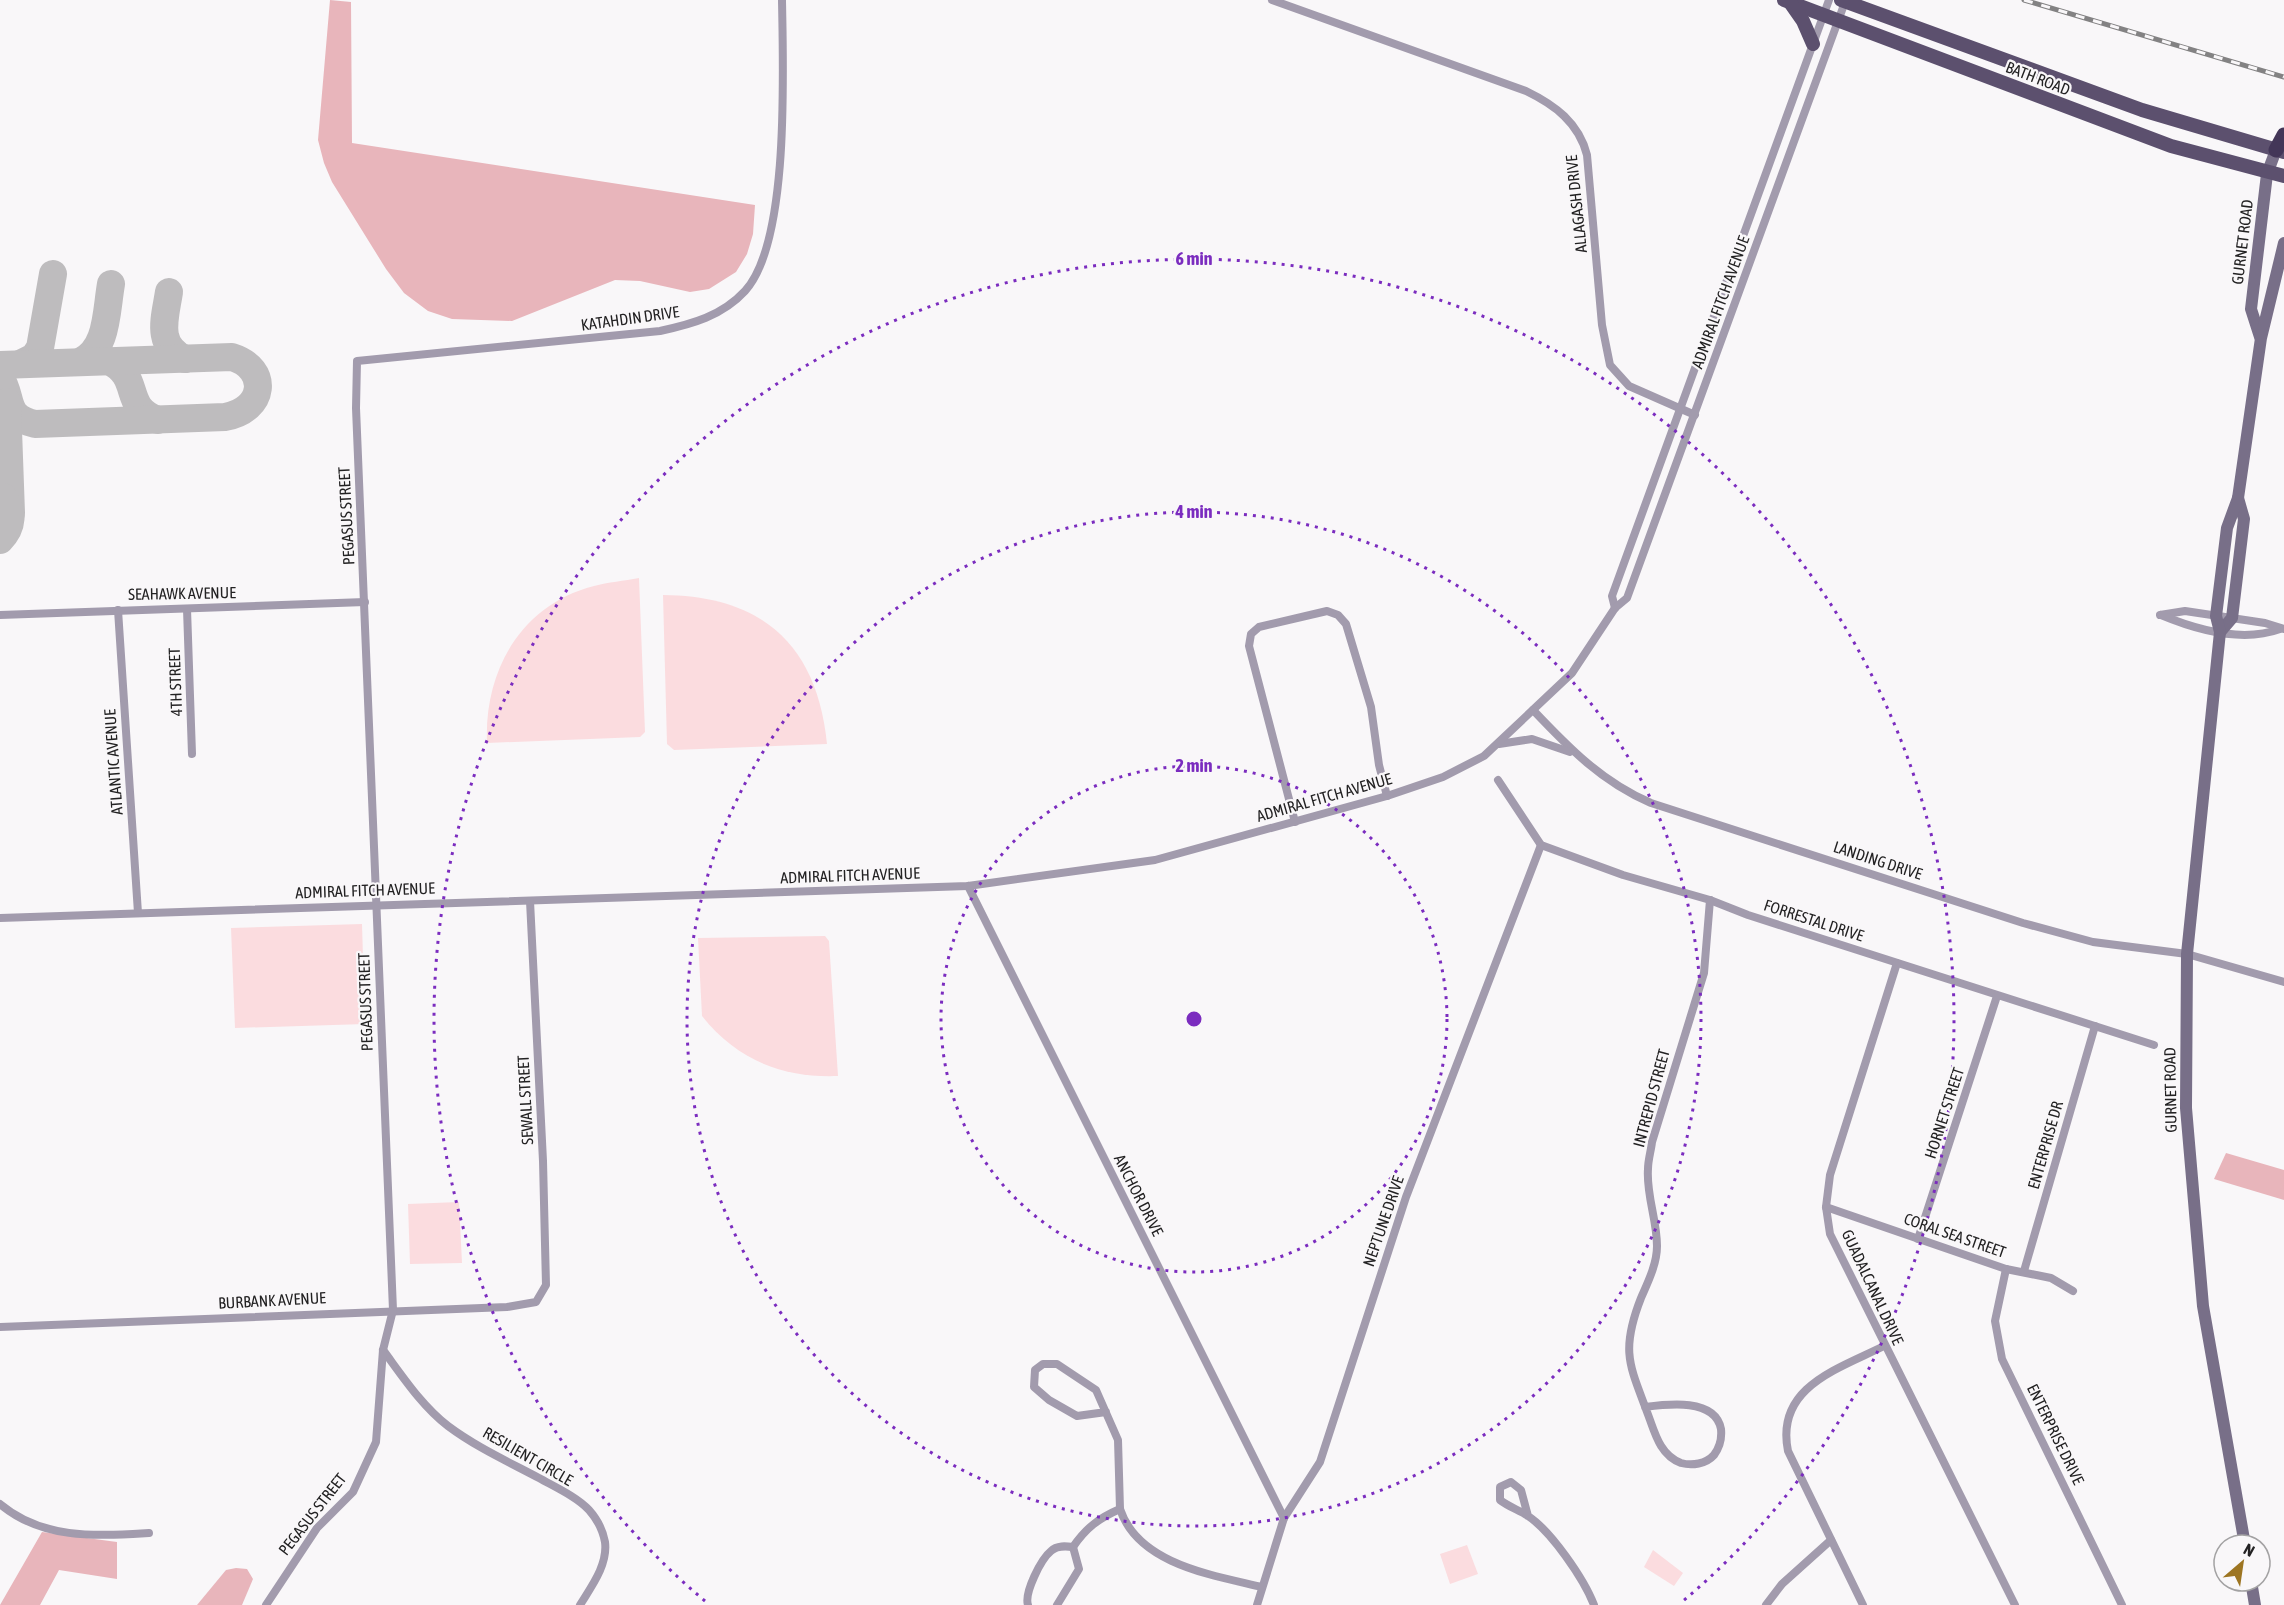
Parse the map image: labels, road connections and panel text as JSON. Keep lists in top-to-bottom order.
{
  "streets": {
    "main road": ["BATH ROAD", "GURNET ROAD"],
    "street": [
      "ALLAGASH DRIVE",
      "ADMIRAL FITCH AVENUE",
      "KATAHDIN DRIVE",
      "PEGASUS STREET",
      "SEAHAWK AVENUE",
      "4TH STREET",
      "ATLANTIC AVENUE",
      "LANDING DRIVE",
      "FORRESTAL DRIVE",
      "INTREPID STREET",
      "SEWALL STREET",
      "HORNET STREET",
      "ENTERPRISE DR",
      "ANCHOR DRIVE",
      "NEPTUNE DRIVE",
      "CORAL SEA STREET",
      "GUADALCANAL DRIVE",
      "BURBANK AVENUE",
      "ENTERPRISE DRIVE",
      "RESILIENT CIRCLE"
    ]
  },
  "crossings": [
    ["BATH ROAD", "GURNET ROAD"],
    ["BATH ROAD", "ADMIRAL FITCH AVENUE"],
    ["ALLAGASH DRIVE", "ADMIRAL FITCH AVENUE"],
    ["GURNET ROAD", "LANDING DRIVE"],
    ["ADMIRAL FITCH AVENUE", "PEGASUS STREET"],
    ["ADMIRAL FITCH AVENUE", "ATLANTIC AVENUE"],
    ["ADMIRAL FITCH AVENUE", "LANDING DRIVE"],
    ["ADMIRAL FITCH AVENUE", "SEWALL STREET"],
    ["ADMIRAL FITCH AVENUE", "ANCHOR DRIVE"],
    ["KATAHDIN DRIVE", "PEGASUS STREET"],
    ["PEGASUS STREET", "SEAHAWK AVENUE"],
    ["PEGASUS STREET", "BURBANK AVENUE"],
    ["PEGASUS STREET", "RESILIENT CIRCLE"],
    ["SEAHAWK AVENUE", "4TH STREET"],
    ["SEAHAWK AVENUE", "ATLANTIC AVENUE"],
    ["FORRESTAL DRIVE", "INTREPID STREET"],
    ["FORRESTAL DRIVE", "HORNET STREET"],
    ["FORRESTAL DRIVE", "ENTERPRISE DR"],
    ["FORRESTAL DRIVE", "NEPTUNE DRIVE"],
    ["FORRESTAL DRIVE", "GUADALCANAL DRIVE"],
    ["SEWALL STREET", "BURBANK AVENUE"],
    ["HORNET STREET", "CORAL SEA STREET"],
    ["ENTERPRISE DR", "CORAL SEA STREET"],
    ["ANCHOR DRIVE", "NEPTUNE DRIVE"],
    ["CORAL SEA STREET", "GUADALCANAL DRIVE"],
    ["CORAL SEA STREET", "ENTERPRISE DRIVE"]
  ],
  "north": "top right",
  "rings": ["6 min", "4 min", "2 min"]
}
